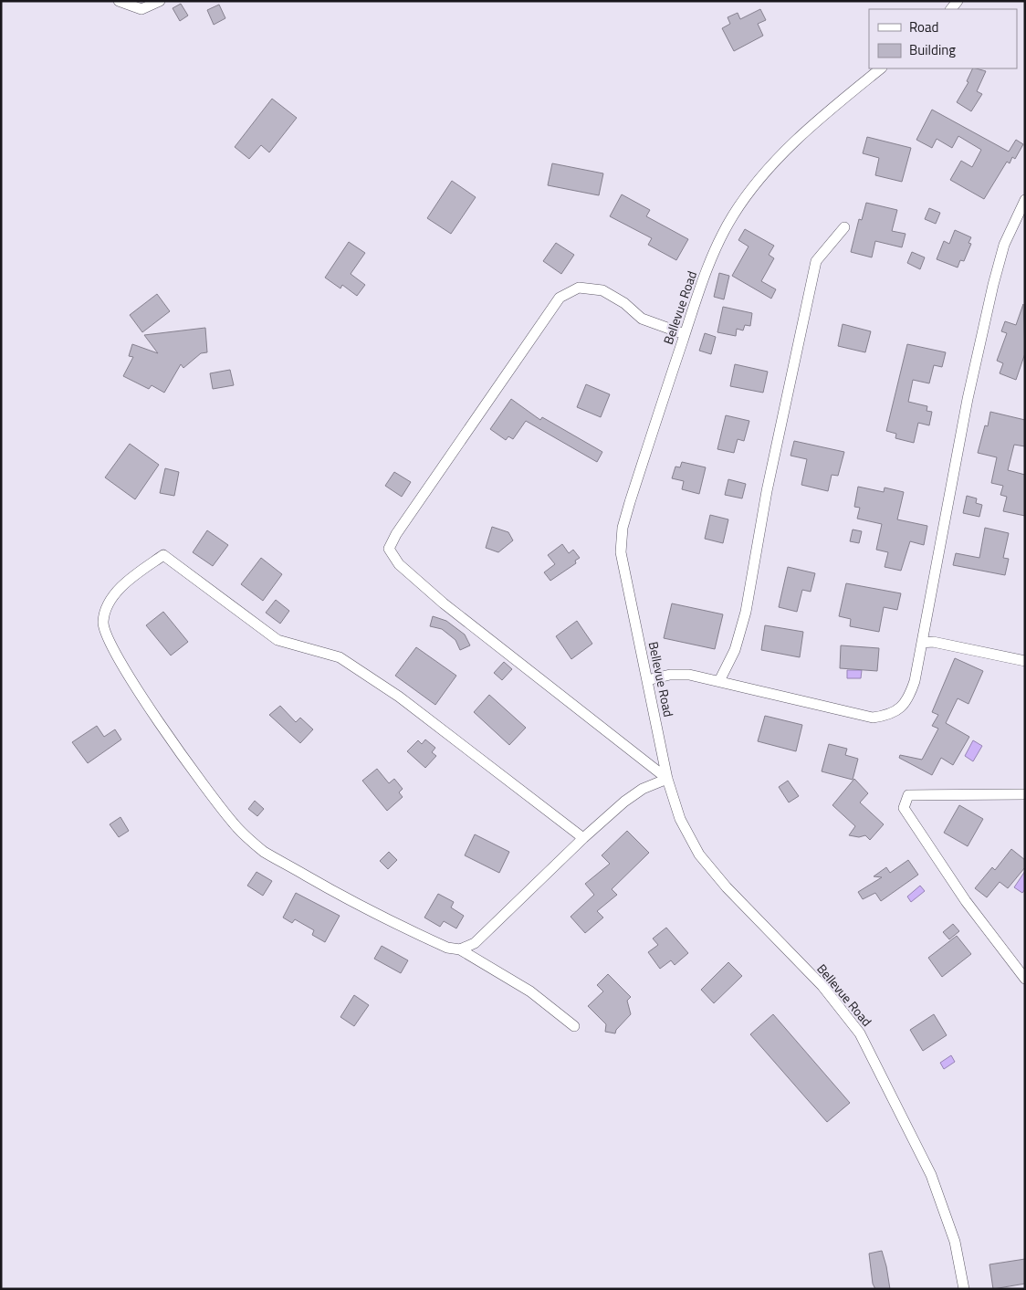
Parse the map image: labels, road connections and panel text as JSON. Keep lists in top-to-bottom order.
{
  "streets": {
    "street": ["Bellevue Road"]
  },
  "legend": ["Road", "Building"]
}
